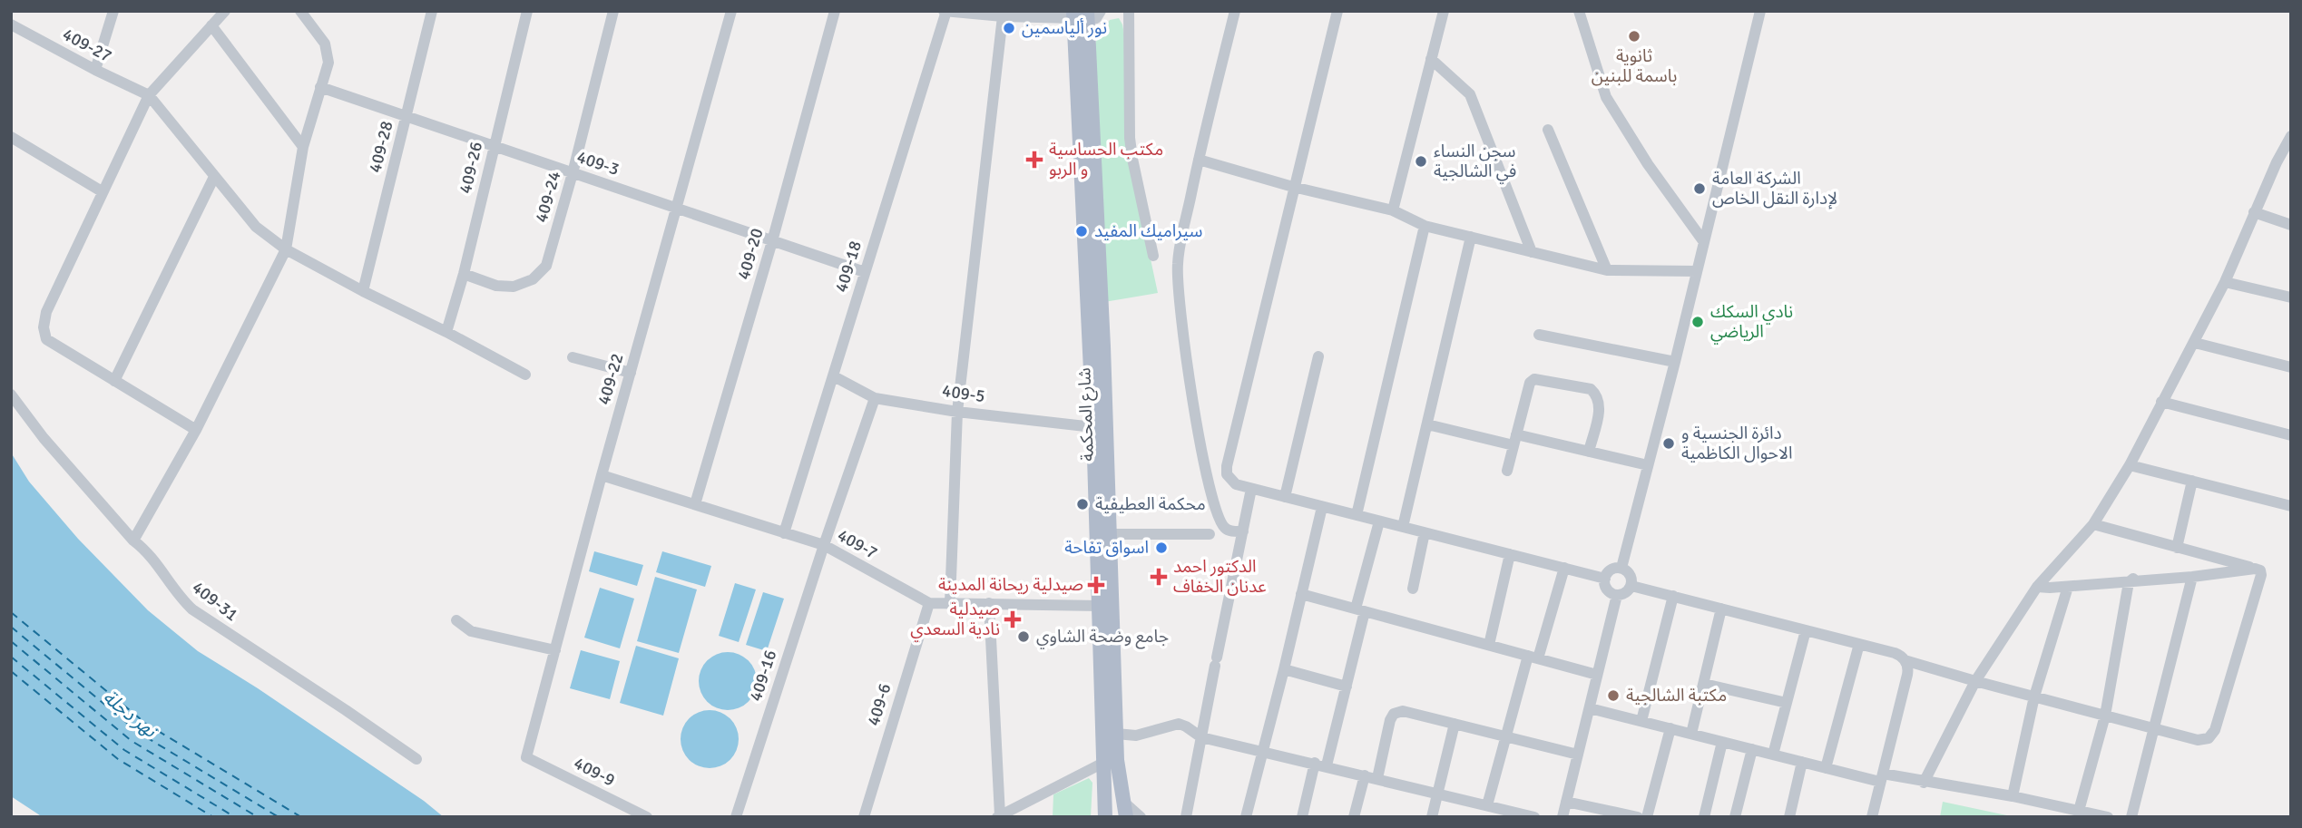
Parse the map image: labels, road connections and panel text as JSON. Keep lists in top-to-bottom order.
{
  "streets": {
    "main road": ["شارع المحكمة"],
    "street": [
      "409-27",
      "409-28",
      "409-3",
      "409-26",
      "409-24",
      "409-20",
      "409-18",
      "409-22",
      "409-5",
      "409-7",
      "409-31",
      "409-16",
      "409-6",
      "409-9"
    ]
  },
  "crossings": [
    ["409-28", "409-3"],
    ["409-3", "409-26"],
    ["409-3", "409-24"],
    ["409-3", "409-20"],
    ["409-3", "409-18"],
    ["409-3", "409-22"],
    ["409-26", "409-24"],
    ["409-20", "409-7"],
    ["409-18", "409-5"],
    ["409-18", "409-7"],
    ["409-22", "409-7"],
    ["409-22", "409-9"],
    ["409-5", "شارع المحكمة"],
    ["409-5", "409-16"],
    ["شارع المحكمة", "409-7"],
    ["409-7", "409-16"],
    ["409-7", "409-6"]
  ],
  "water": ["نهر دجلة"],
  "places": {
    "other": [
      "نور ألياسمين",
      "ثانوية باسمة للبنين",
      "سجن النساء في الشالجية",
      "الشركة العامة لإدارة النقل الخاص",
      "سيراميك المفيد",
      "نادي السكك الرياضي",
      "دائرة الجنسية و الاحوال الكاظمية",
      "محكمة العطيفية",
      "اسواق تفاحة",
      "جامع وضحة الشاوي",
      "مكتبة الشالجية"
    ],
    "health": [
      "مكتب الحساسية و الربو",
      "الدكتور احمد عدنان الخفاف",
      "صيدلية ريحانة المدينة",
      "صيدلية نادية السعدي"
    ]
  }
}
